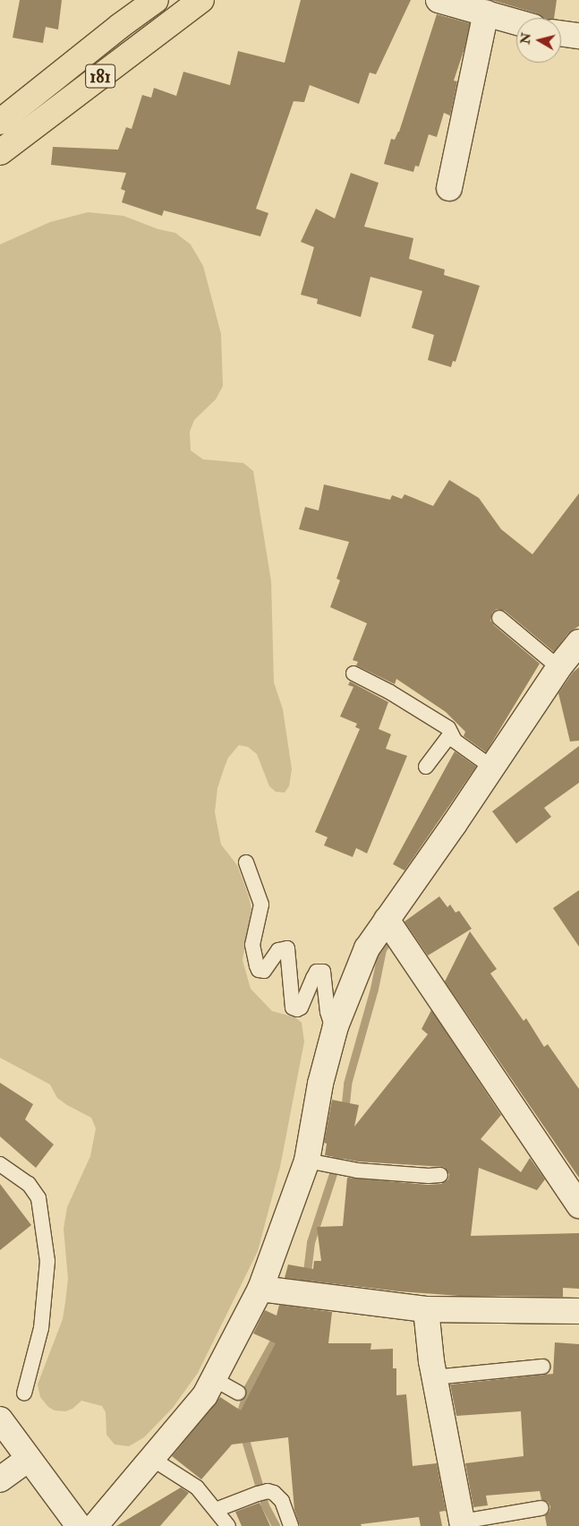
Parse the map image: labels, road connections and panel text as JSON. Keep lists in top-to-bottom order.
{
  "streets": {
    "highway": ["181"]
  },
  "north": "left"
}
